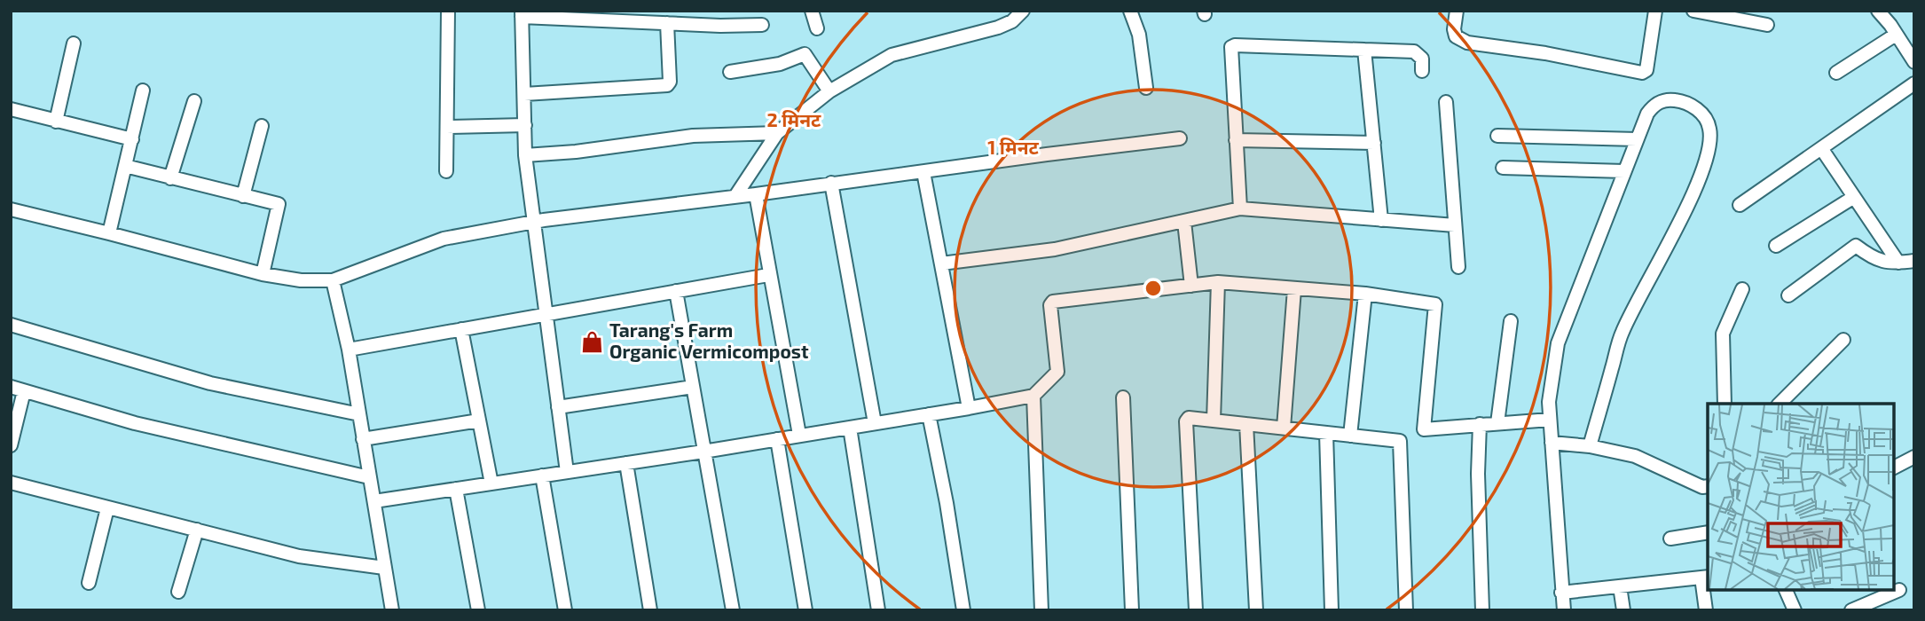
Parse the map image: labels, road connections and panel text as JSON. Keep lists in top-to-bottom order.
{
  "places": {
    "shop": ["Tarang's Farm Organic Vermicompost"]
  },
  "rings": ["2 मिनट", "1 मिनट"]
}
